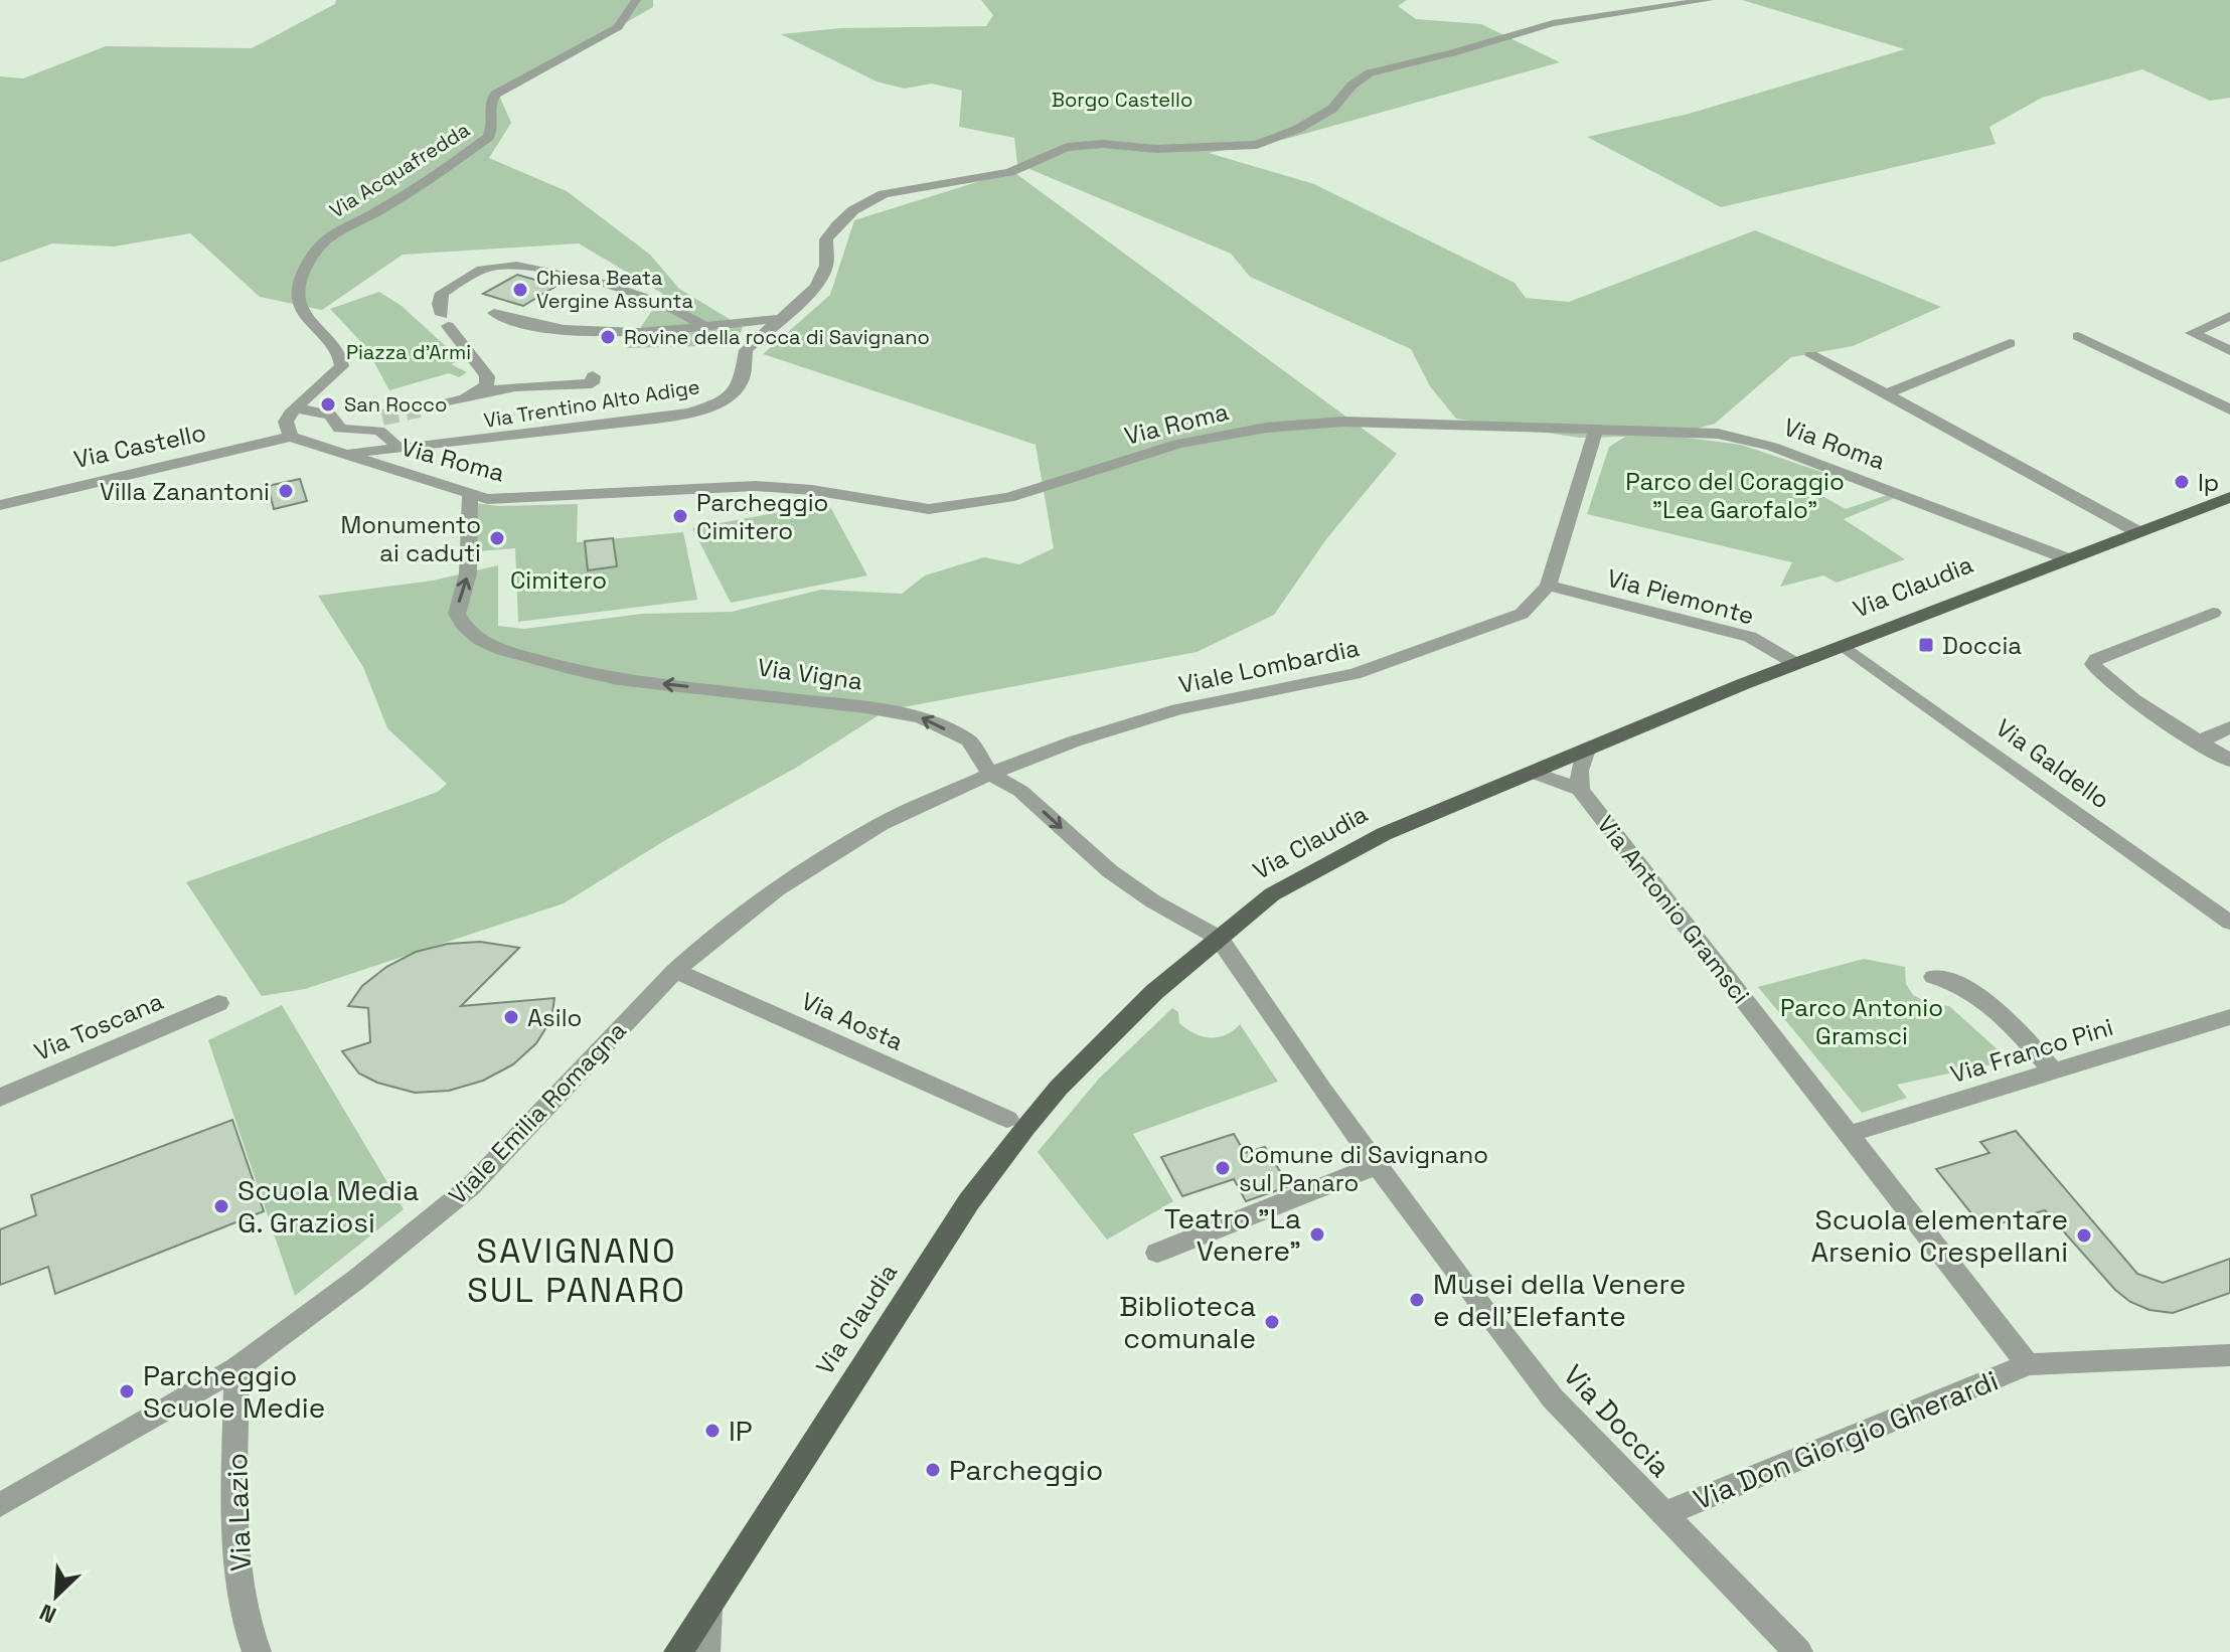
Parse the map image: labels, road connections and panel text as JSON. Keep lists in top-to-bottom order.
{
  "streets": {
    "main road": ["Via Claudia"],
    "street": [
      "Via Acquafredda",
      "Via Trentino Alto Adige",
      "Via Roma",
      "Via Castello",
      "Via Piemonte",
      "Viale Lombardia",
      "Via Vigna",
      "Via Galdello",
      "Via Antonio Gramsci",
      "Via Aosta",
      "Via Toscana",
      "Via Franco Pini",
      "Viale Emilia Romagna",
      "Via Doccia",
      "Via Don Giorgio Gherardi",
      "Via Lazio"
    ]
  },
  "crossings": [
    ["Via Trentino Alto Adige", "Via Roma"],
    ["Via Roma", "Via Castello"],
    ["Via Roma", "Via Claudia"],
    ["Via Roma", "Via Vigna"],
    ["Via Claudia", "Via Piemonte"],
    ["Via Claudia", "Via Vigna"],
    ["Via Claudia", "Via Galdello"],
    ["Via Claudia", "Via Doccia"],
    ["Via Piemonte", "Viale Lombardia"],
    ["Viale Lombardia", "Via Vigna"],
    ["Viale Lombardia", "Viale Emilia Romagna"],
    ["Via Vigna", "Viale Emilia Romagna"],
    ["Via Vigna", "Via Doccia"],
    ["Via Antonio Gramsci", "Via Franco Pini"],
    ["Via Antonio Gramsci", "Via Don Giorgio Gherardi"],
    ["Via Aosta", "Viale Emilia Romagna"],
    ["Viale Emilia Romagna", "Via Lazio"],
    ["Via Doccia", "Via Don Giorgio Gherardi"]
  ],
  "districts": ["SAVIGNANO SUL PANARO"],
  "parks": [
    "Borgo Castello",
    "Piazza d'Armi",
    "Parco del Coraggio \"Lea Garofalo\"",
    "Cimitero",
    "Parco Antonio Gramsci"
  ],
  "places": {
    "other": [
      "Chiesa Beata Vergine Assunta",
      "Rovine della rocca di Savignano",
      "San Rocco",
      "Ip",
      "Villa Zanantoni",
      "Parcheggio Cimitero",
      "Monumento ai caduti",
      "Asilo",
      "Comune di Savignano sul Panaro",
      "Scuola Media G. Graziosi",
      "Teatro \"La Venere\"",
      "Scuola elementare Arsenio Crespellani",
      "Musei della Venere e dell'Elefante",
      "Biblioteca comunale",
      "Parcheggio Scuole Medie",
      "IP",
      "Parcheggio"
    ],
    "transit": ["Doccia"]
  },
  "north": "bottom left"
}
